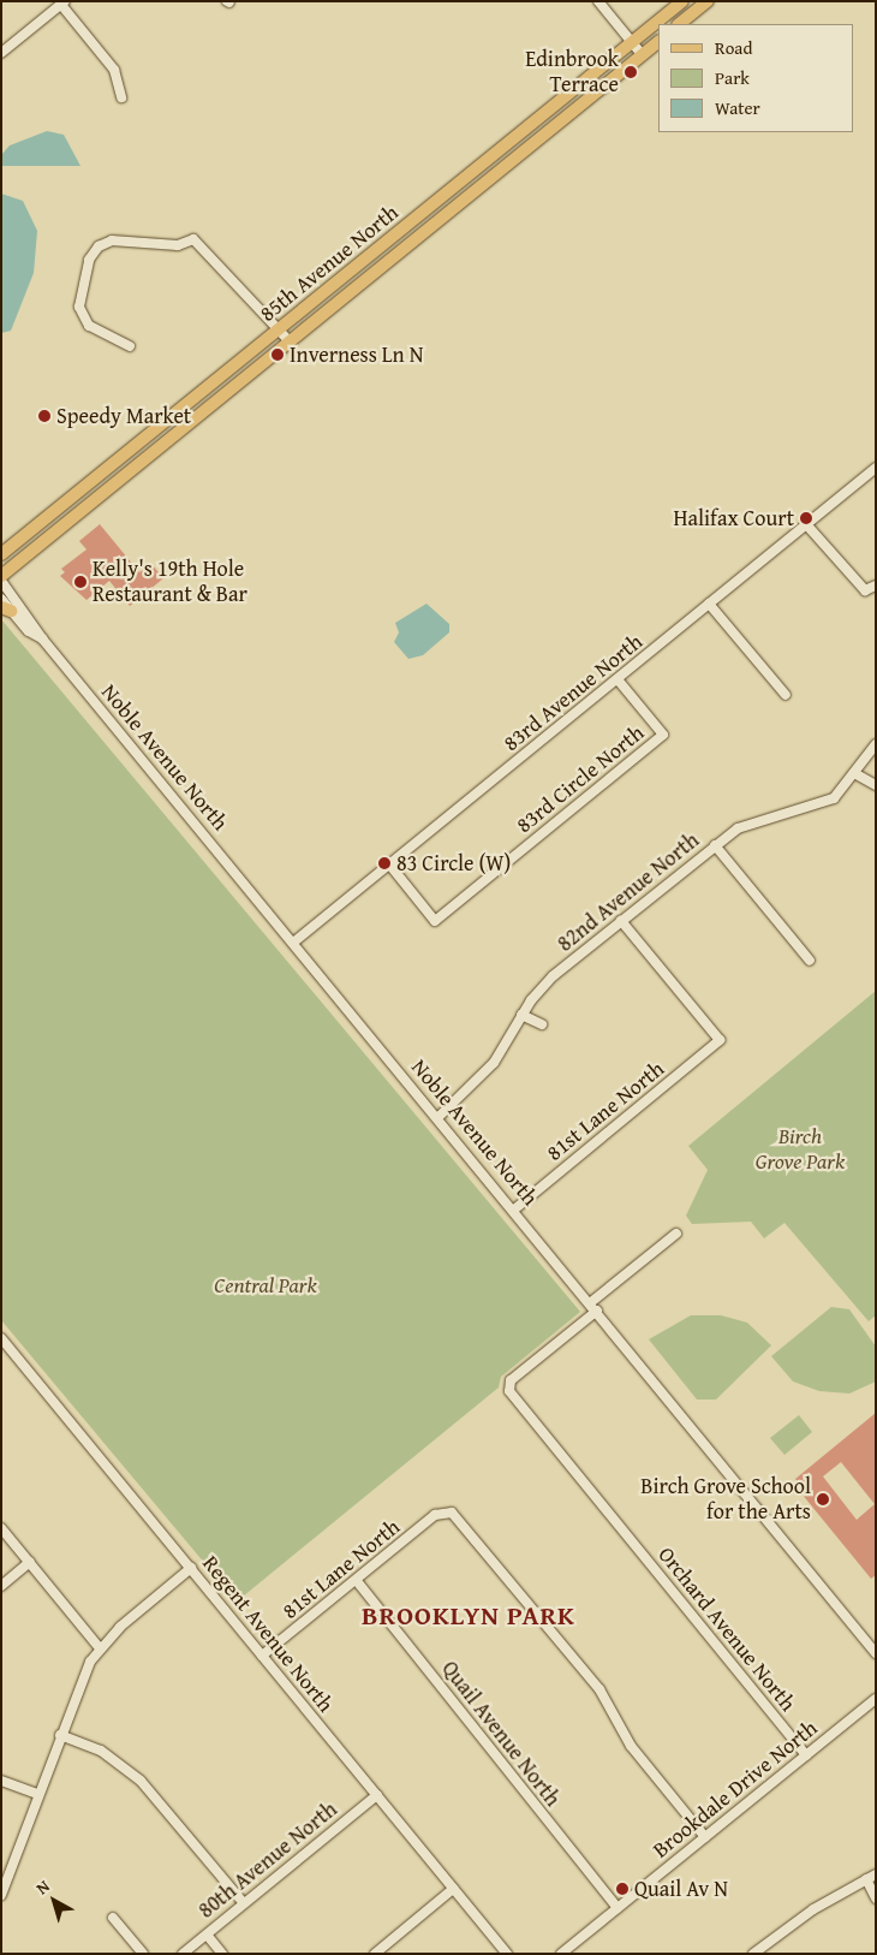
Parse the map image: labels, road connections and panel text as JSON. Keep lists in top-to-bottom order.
{
  "streets": {
    "main road": ["85th Avenue North"],
    "street": [
      "83rd Avenue North",
      "Noble Avenue North",
      "83rd Circle North",
      "82nd Avenue North",
      "81st Lane North",
      "Orchard Avenue North",
      "Regent Avenue North",
      "Quail Avenue North",
      "Brookdale Drive North",
      "80th Avenue North"
    ]
  },
  "crossings": [
    ["83rd Avenue North", "Noble Avenue North"],
    ["83rd Avenue North", "83rd Circle North"],
    ["Noble Avenue North", "82nd Avenue North"],
    ["Noble Avenue North", "81st Lane North"],
    ["Noble Avenue North", "Orchard Avenue North"],
    ["82nd Avenue North", "81st Lane North"],
    ["81st Lane North", "Regent Avenue North"],
    ["81st Lane North", "Quail Avenue North"],
    ["81st Lane North", "Brookdale Drive North"],
    ["Orchard Avenue North", "Brookdale Drive North"],
    ["Regent Avenue North", "80th Avenue North"],
    ["Quail Avenue North", "Brookdale Drive North"]
  ],
  "districts": ["BROOKLYN PARK"],
  "parks": ["Birch Grove Park", "Central Park"],
  "places": [
    "Edinbrook Terrace",
    "Inverness Ln N",
    "Speedy Market",
    "Halifax Court",
    "Kelly's 19th Hole Restaurant & Bar",
    "83 Circle (W)",
    "Birch Grove School for the Arts",
    "Quail Av N"
  ],
  "legend": ["Road", "Park", "Water"],
  "north": "top left"
}
